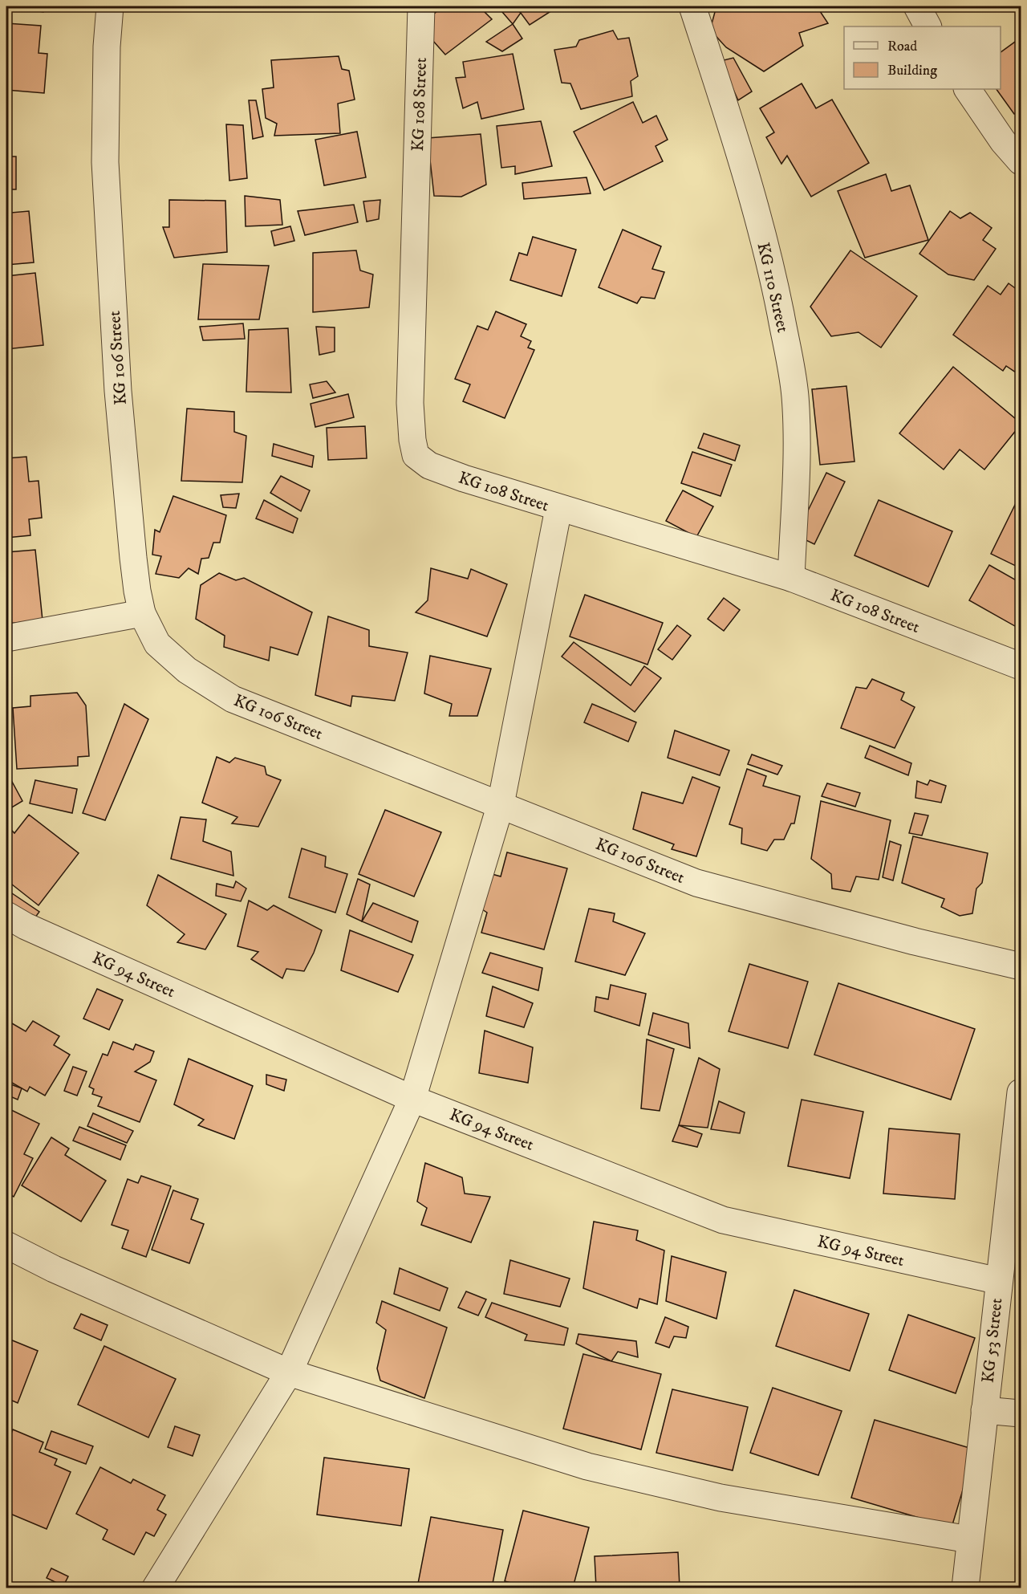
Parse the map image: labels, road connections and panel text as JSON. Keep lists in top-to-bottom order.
{
  "streets": {
    "street": [
      "KG 108 Street",
      "KG 110 Street",
      "KG 106 Street",
      "KG 94 Street",
      "KG 53 Street"
    ]
  },
  "crossings": [
    ["KG 108 Street", "KG 110 Street"],
    ["KG 94 Street", "KG 53 Street"]
  ],
  "legend": ["Road", "Building"]
}
